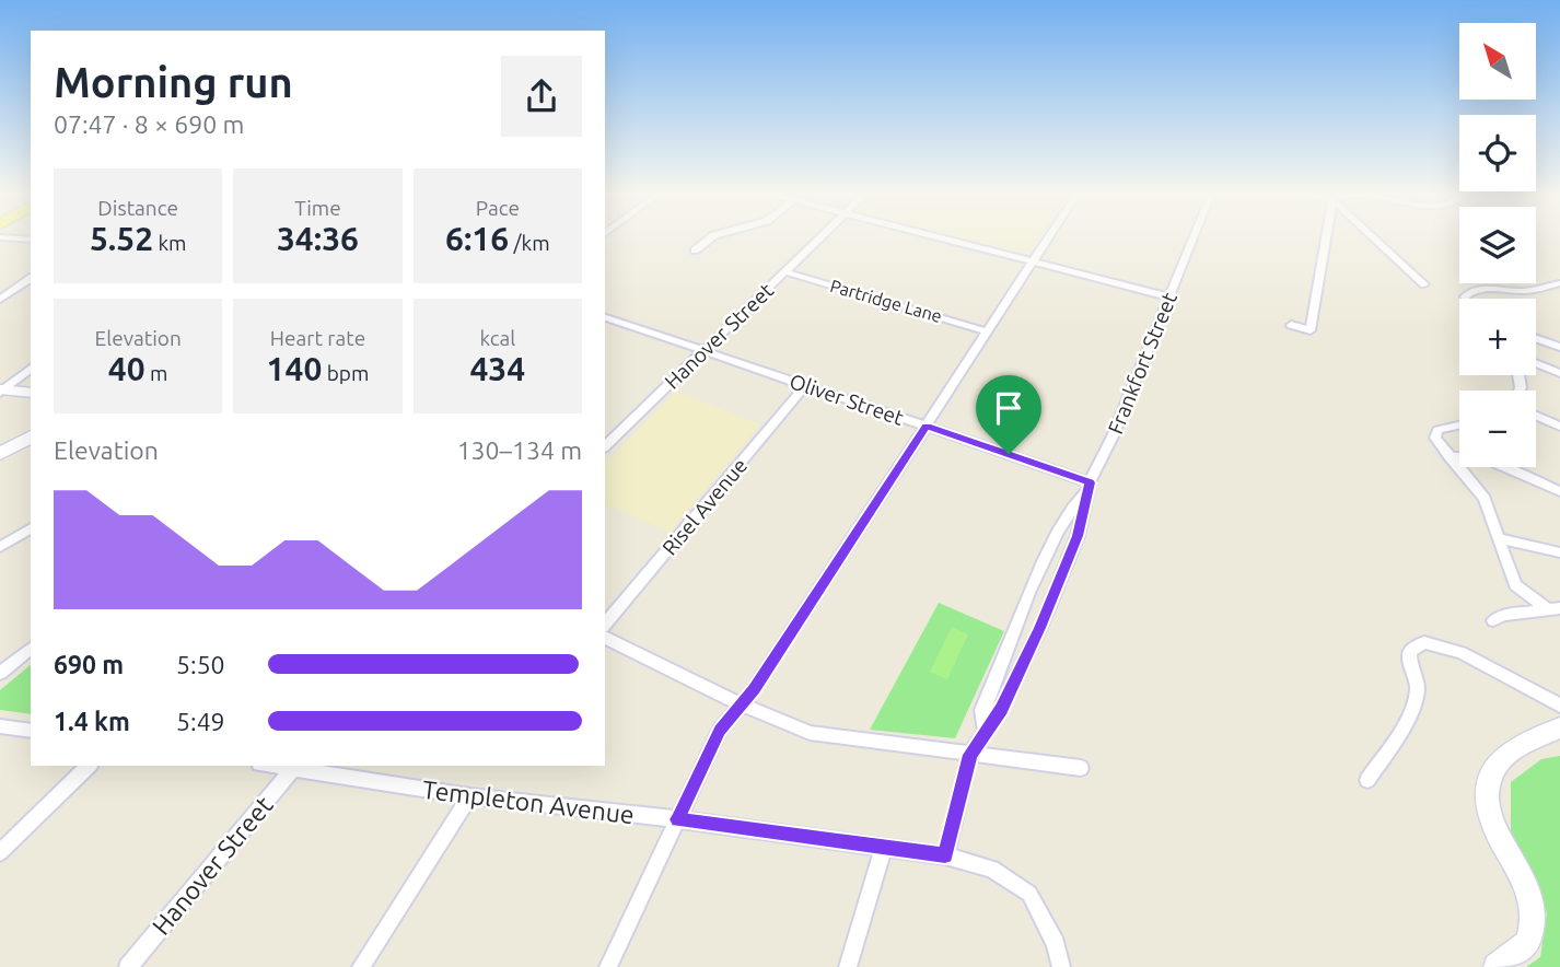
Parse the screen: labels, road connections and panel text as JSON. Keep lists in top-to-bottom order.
{
  "streets": {
    "street": [
      "Partridge Lane",
      "Hanover Street",
      "Frankfort Street",
      "Oliver Street",
      "Risel Avenue",
      "Templeton Avenue"
    ]
  },
  "crossings": [
    ["Partridge Lane", "Hanover Street"],
    ["Hanover Street", "Oliver Street"],
    ["Hanover Street", "Templeton Avenue"],
    ["Frankfort Street", "Oliver Street"],
    ["Frankfort Street", "Templeton Avenue"],
    ["Oliver Street", "Risel Avenue"]
  ],
  "north": "top left",
  "page": {
    "map_buttons": ["+", "−"],
    "heading": ["Morning run", "07:47 · 8 × 690 m"],
    "stats": [
      ["Distance", "5.52 km"],
      ["Time", "34:36"],
      ["Pace", "6:16 /km"],
      ["Elevation", "40 m"],
      ["Heart rate", "140 bpm"],
      ["kcal", "434"]
    ],
    "chart": ["Elevation", "130–134 m"],
    "list": [
      {
        "name": "690 m",
        "note": "5:50"
      },
      {
        "name": "1.4 km",
        "note": "5:49"
      }
    ]
  }
}
